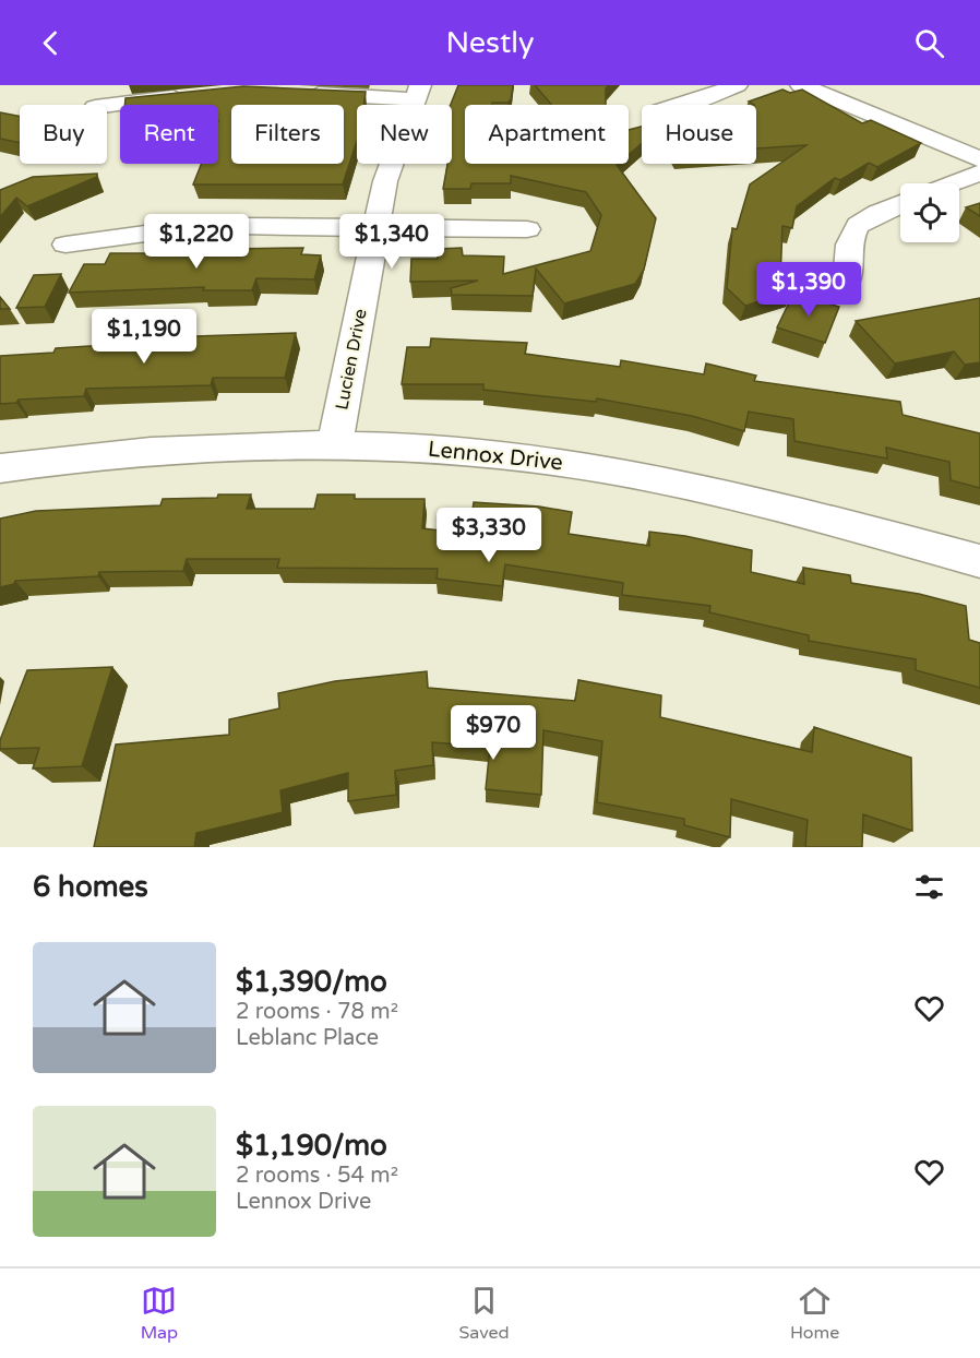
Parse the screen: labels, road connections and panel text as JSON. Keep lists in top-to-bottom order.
{
  "streets": {
    "street": ["Lucien Drive", "Lennox Drive"]
  },
  "crossings": [
    ["Lucien Drive", "Lennox Drive"]
  ],
  "page": {
    "header": "Nestly",
    "chip": [
      "Buy",
      "Rent",
      "Filters",
      "New",
      "Apartment",
      "House"
    ],
    "price": [
      "$1,220",
      "$1,340",
      "$1,390",
      "$1,190",
      "$3,330",
      "$970"
    ],
    "heading": "6 homes",
    "list": [
      {
        "name": "$1,390/mo",
        "note": "2 rooms · 78 m² · Leblanc Place"
      },
      {
        "name": "$1,190/mo",
        "note": "2 rooms · 54 m² · Lennox Drive"
      }
    ],
    "tabs": ["Map", "Saved", "Home"]
  }
}
